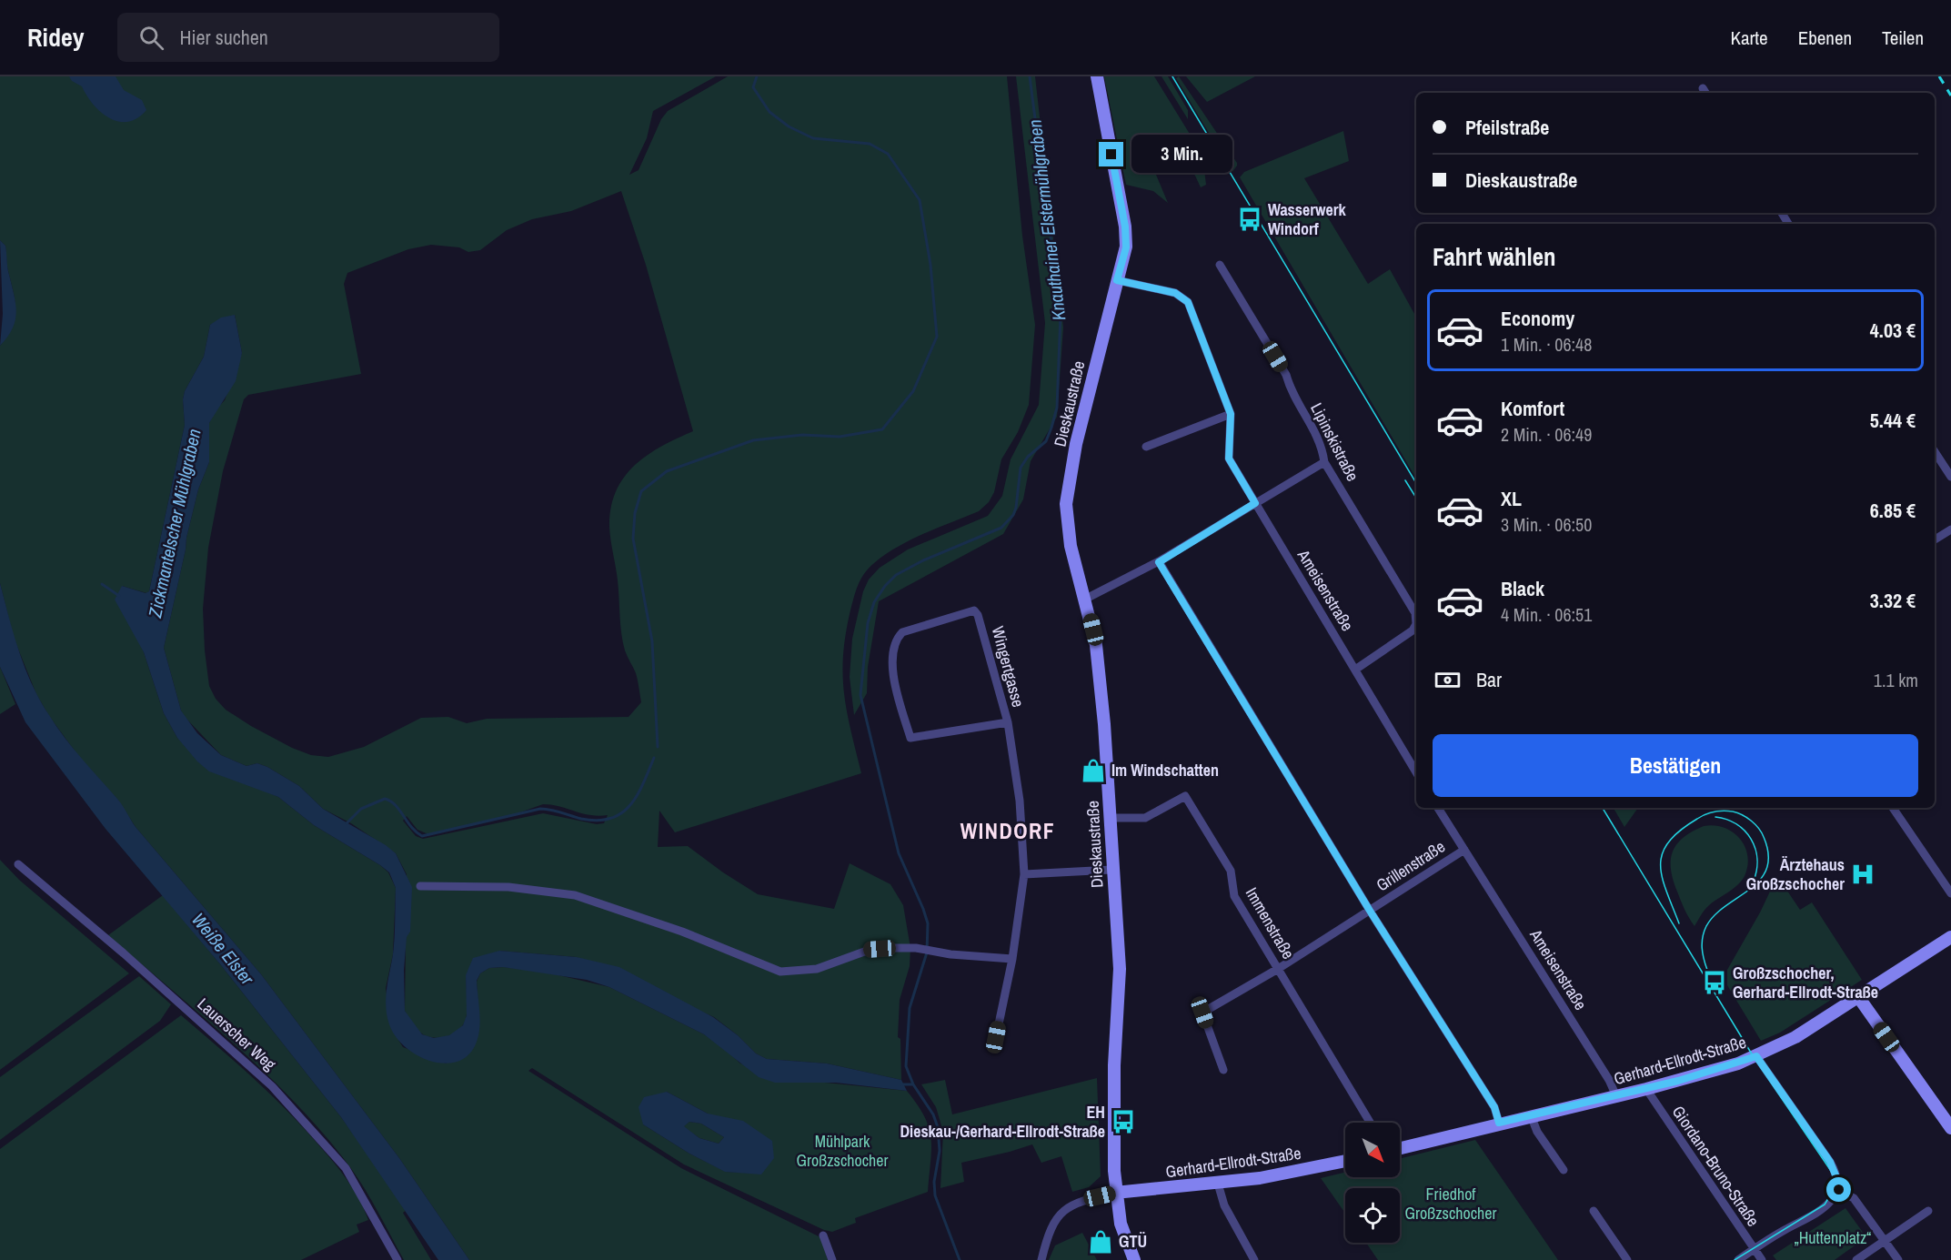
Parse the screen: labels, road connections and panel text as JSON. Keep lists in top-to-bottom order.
{
  "streets": {
    "main road": ["Dieskaustraße", "Gerhard-Ellrodt-Straße"],
    "street": [
      "Lipinskistraße",
      "Ameisenstraße",
      "Wingertgasse",
      "Grillenstraße",
      "Immenstraße",
      "Lauerscher Weg",
      "Giordano-Bruno-Straße"
    ]
  },
  "crossings": [
    ["Dieskaustraße", "Ameisenstraße"],
    ["Dieskaustraße", "Immenstraße"],
    ["Dieskaustraße", "Gerhard-Ellrodt-Straße"],
    ["Lipinskistraße", "Ameisenstraße"],
    ["Ameisenstraße", "Grillenstraße"],
    ["Ameisenstraße", "Gerhard-Ellrodt-Straße"],
    ["Grillenstraße", "Immenstraße"],
    ["Gerhard-Ellrodt-Straße", "Giordano-Bruno-Straße"]
  ],
  "districts": ["WINDORF"],
  "water": ["Knauthainer Elstermühlgraben", "Zickmantelscher Mühlgraben", "Weiße Elster"],
  "parks": ["Mühlpark Großzschocher", "Friedhof Großzschocher", "„Huttenplatz“"],
  "places": {
    "bus stop": ["Wasserwerk Windorf", "Großzschocher, Gerhard-Ellrodt-Straße", "EH Dieskau-/Gerhard-Ellrodt-Straße"],
    "shop": ["Im Windschatten", "GTÜ"],
    "hospital": ["Ärztehaus Großzschocher"]
  },
  "north": "bottom right",
  "page": {
    "header": "Ridey",
    "search": "Hier suchen",
    "nav": ["Karte", "Ebenen", "Teilen"],
    "banner": ["Pfeilstraße", "Dieskaustraße"],
    "bubble": "3 Min.",
    "heading": "Fahrt wählen",
    "list": [
      {
        "name": "Economy",
        "note": "1 Min. · 06:48",
        "value": "4.03 €"
      },
      {
        "name": "Komfort",
        "note": "2 Min. · 06:49",
        "value": "5.44 €"
      },
      {
        "name": "XL",
        "note": "3 Min. · 06:50",
        "value": "6.85 €"
      },
      {
        "name": "Black",
        "note": "4 Min. · 06:51",
        "value": "3.32 €"
      }
    ],
    "pay": ["Bar", "1.1 km"],
    "buttons": "Bestätigen"
  }
}
